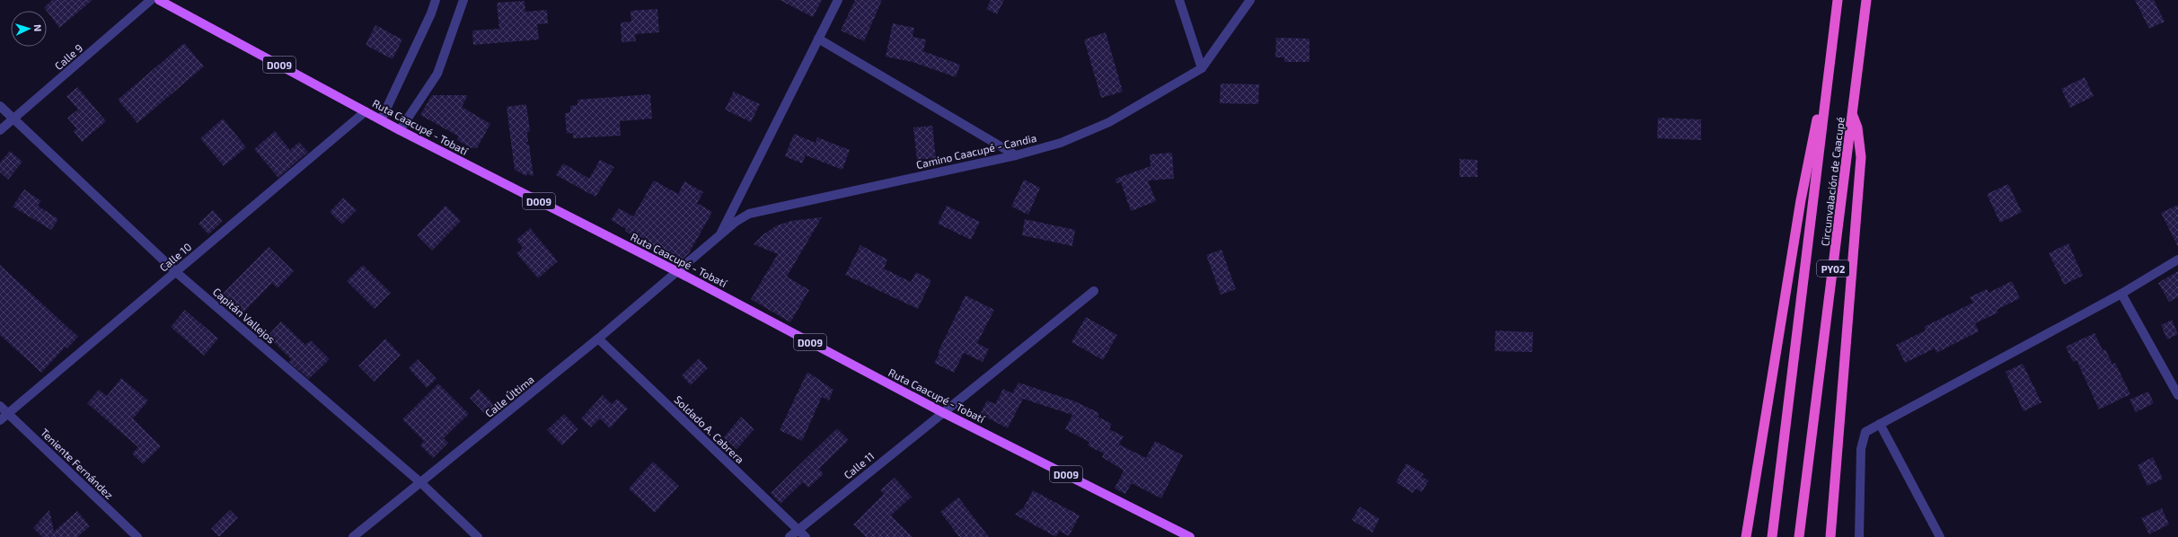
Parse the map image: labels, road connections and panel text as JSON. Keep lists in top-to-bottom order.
{
  "streets": {
    "highway": ["Circunvalación de Caacupé", "PY02"],
    "main road": ["D009", "Ruta Caacupé - Tobatí"],
    "street": [
      "Calle 9",
      "Camino Caacupé - Candia",
      "Calle 10",
      "Capitán Vallejos",
      "Calle Última",
      "Soldado A. Cabrera",
      "Teniente Fernández",
      "Calle 11"
    ]
  },
  "crossings": [
    ["Calle 9", "Capitán Vallejos"],
    ["Ruta Caacupé - Tobatí", "Camino Caacupé - Candia"],
    ["Ruta Caacupé - Tobatí", "Calle 10"],
    ["Ruta Caacupé - Tobatí", "Calle Última"],
    ["Ruta Caacupé - Tobatí", "Calle 11"],
    ["Camino Caacupé - Candia", "Calle Última"],
    ["Calle 10", "Capitán Vallejos"],
    ["Calle 10", "Teniente Fernández"],
    ["Capitán Vallejos", "Calle Última"],
    ["Calle Última", "Soldado A. Cabrera"],
    ["Soldado A. Cabrera", "Calle 11"]
  ],
  "north": "right"
}
